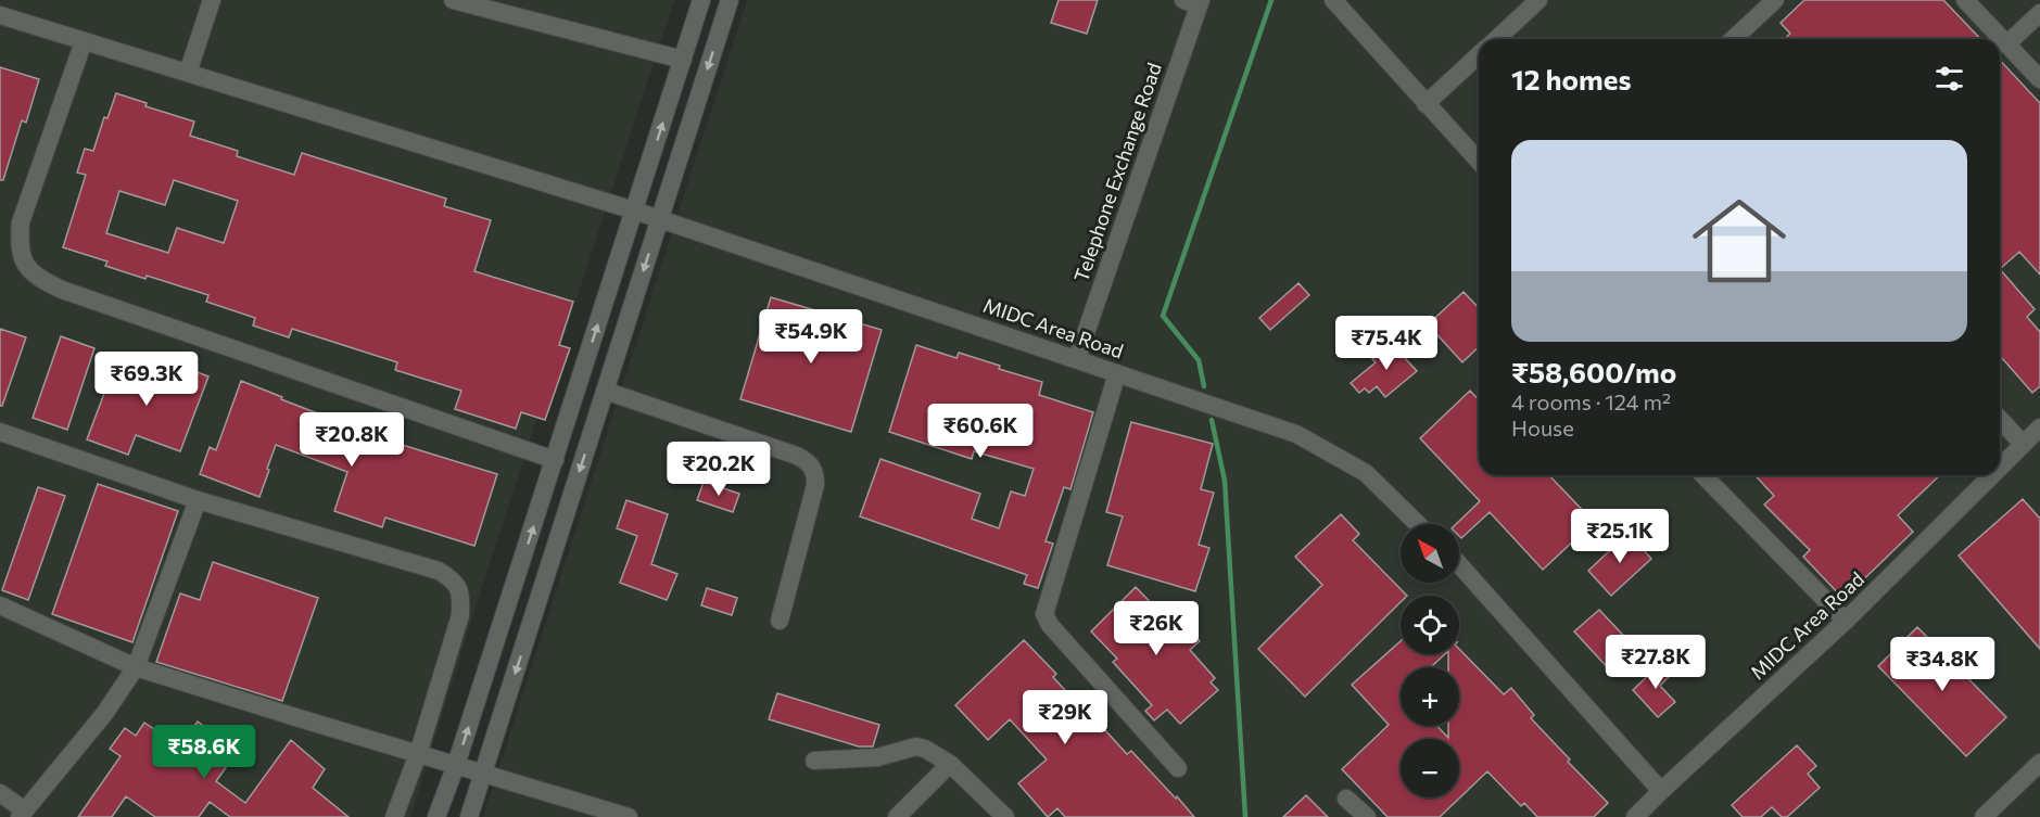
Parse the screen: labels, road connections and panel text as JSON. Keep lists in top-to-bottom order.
{
  "streets": {
    "street": ["Telephone Exchange Road", "MIDC Area Road"]
  },
  "crossings": [
    ["Telephone Exchange Road", "MIDC Area Road"]
  ],
  "north": "top left",
  "page": {
    "heading": "12 homes",
    "list": [
      {
        "name": "₹58,600/mo",
        "note": "4 rooms · 124 m² · House"
      }
    ],
    "price": [
      "₹54.9K",
      "₹75.4K",
      "₹69.3K",
      "₹60.6K",
      "₹20.8K",
      "₹20.2K",
      "₹25.1K",
      "₹26K",
      "₹27.8K",
      "₹34.8K",
      "₹29K",
      "₹58.6K"
    ],
    "map_buttons": ["+", "−"]
  }
}
